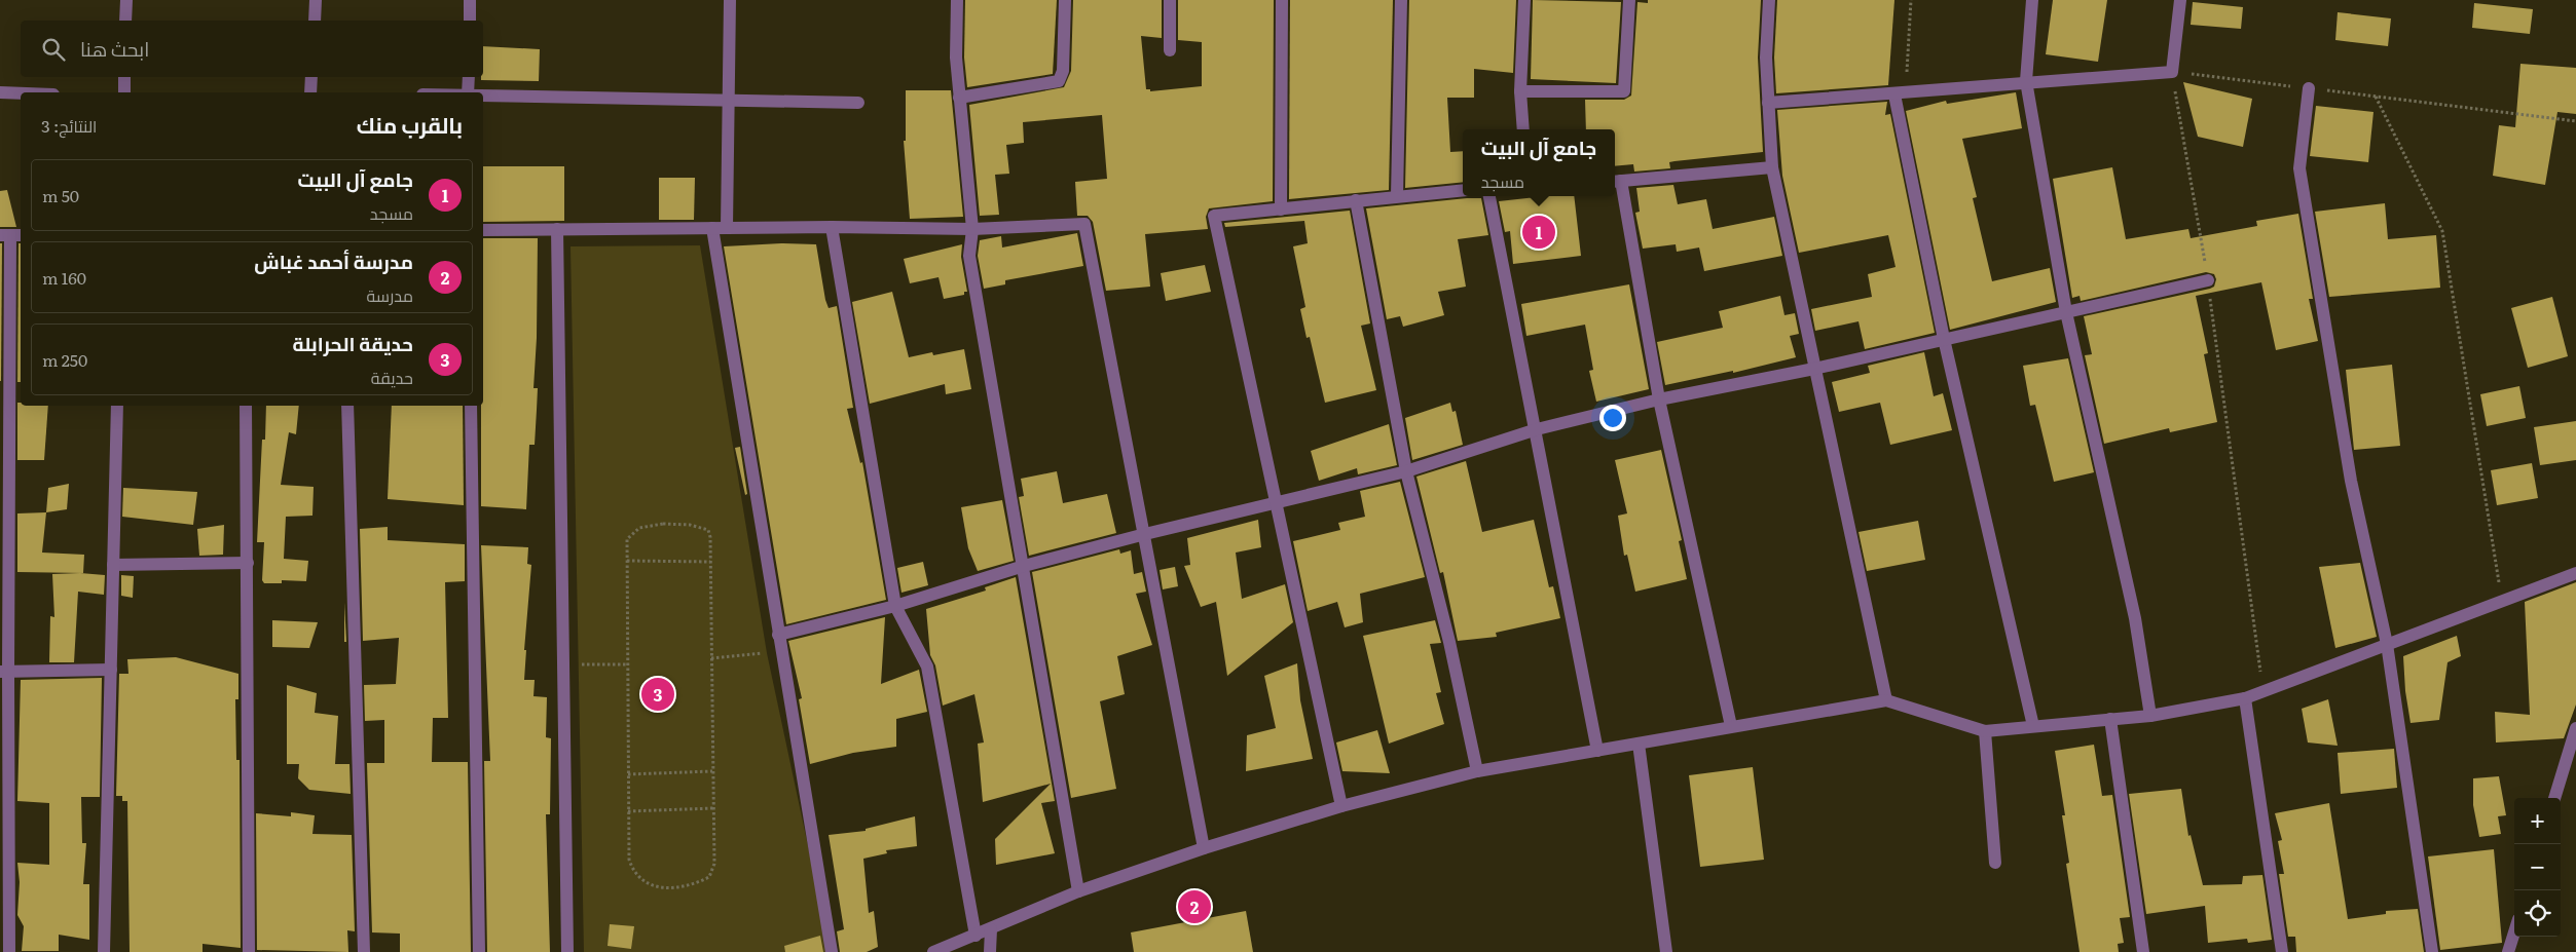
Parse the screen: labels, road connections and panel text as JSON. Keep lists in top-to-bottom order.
{
  "page": {
    "search": "ابحث هنا",
    "heading": ["بالقرب منك", "النتائج: 3"],
    "popup": ["جامع آل البيت", "مسجد"],
    "list": [
      {
        "mark": "1",
        "name": "جامع آل البيت",
        "note": "مسجد",
        "value": "50 m"
      },
      {
        "mark": "2",
        "name": "مدرسة أحمد غباش",
        "note": "مدرسة",
        "value": "160 m"
      },
      {
        "mark": "3",
        "name": "حديقة الحرابلة",
        "note": "حديقة",
        "value": "250 m"
      }
    ],
    "pins": ["1", "3", "2"],
    "map_buttons": ["+", "−"]
  }
}
